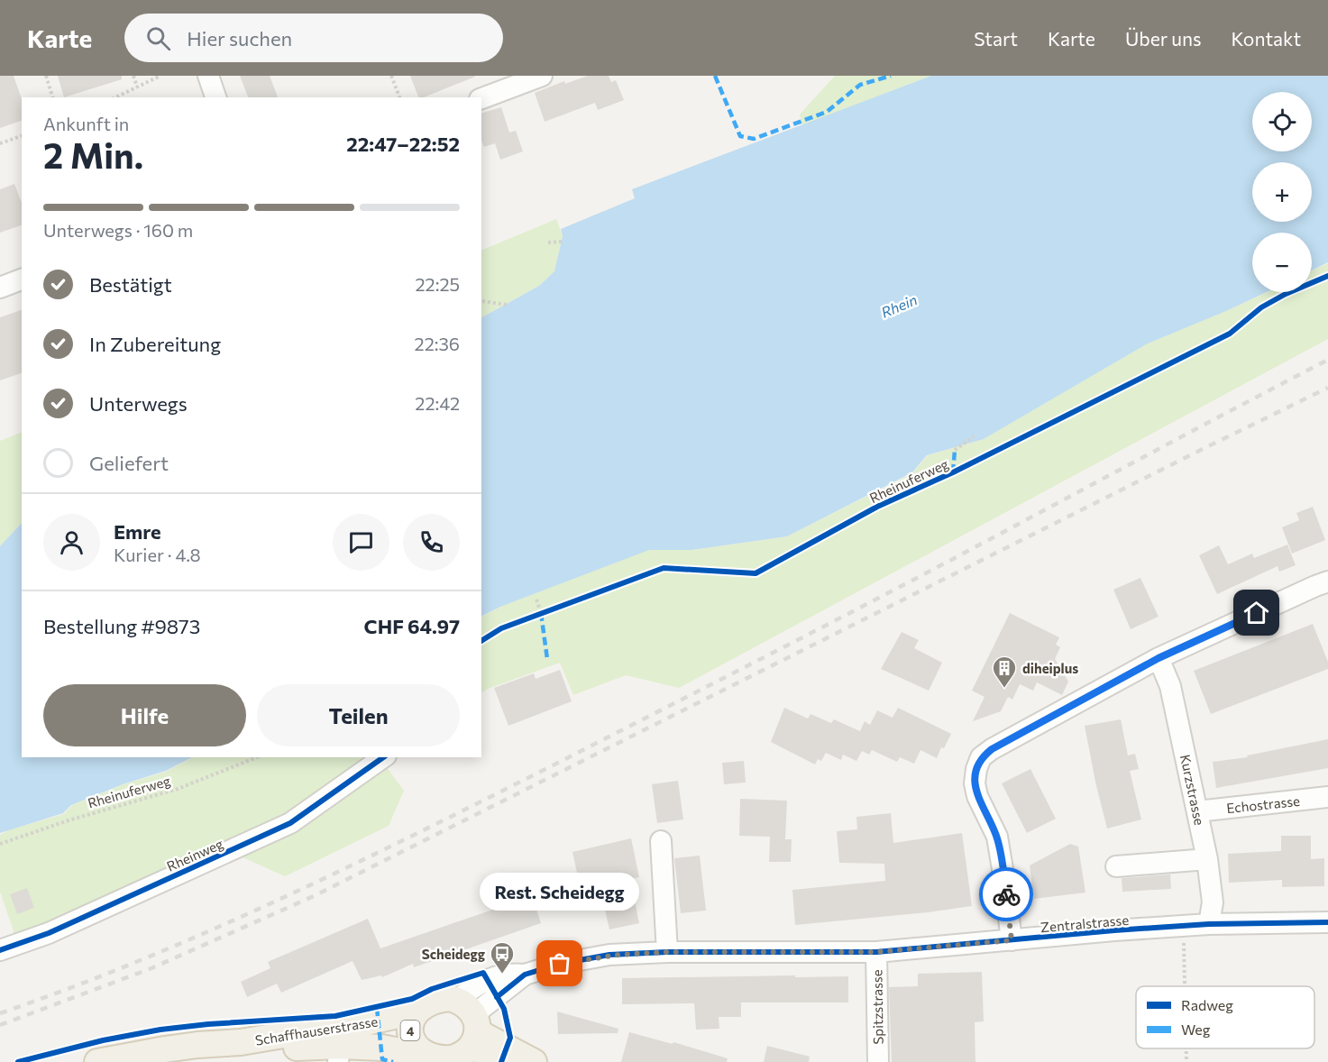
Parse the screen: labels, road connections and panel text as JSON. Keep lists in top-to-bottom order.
{
  "streets": {
    "main road": ["Schaffhauserstrasse", "4"],
    "street": [
      "Kurzstrasse",
      "Echostrasse",
      "Rheinweg",
      "Zentralstrasse",
      "Spitzstrasse"
    ],
    "cycle path": ["Rheinuferweg"]
  },
  "crossings": [
    ["Kurzstrasse", "Echostrasse"],
    ["Kurzstrasse", "Zentralstrasse"],
    ["Zentralstrasse", "Spitzstrasse"],
    ["Zentralstrasse", "Schaffhauserstrasse"],
    ["Zentralstrasse", "4"],
    ["Schaffhauserstrasse", "4"]
  ],
  "water": ["Rhein"],
  "places": {
    "building": ["diheiplus"],
    "other": ["Rest. Scheidegg"],
    "bus stop": ["Scheidegg"]
  },
  "legend": ["Radweg", "Weg"],
  "page": {
    "header": "Karte",
    "search": "Hier suchen",
    "nav": [
      "Start",
      "Karte",
      "Über uns",
      "Kontakt"
    ],
    "map_buttons": ["+", "−"],
    "heading": ["2 Min.", "Ankunft in", "22:47–22:52"],
    "panel": [
      "Emre",
      "Kurier · 4.8",
      "Bestellung #9873",
      "CHF 64.97"
    ],
    "bar": "Unterwegs · 160 m",
    "list": [
      ["Bestätigt", "22:25"],
      ["In Zubereitung", "22:36"],
      ["Unterwegs", "22:42"],
      "Geliefert"
    ],
    "buttons": ["Hilfe", "Teilen"],
    "bubble": "Rest. Scheidegg"
  }
}
